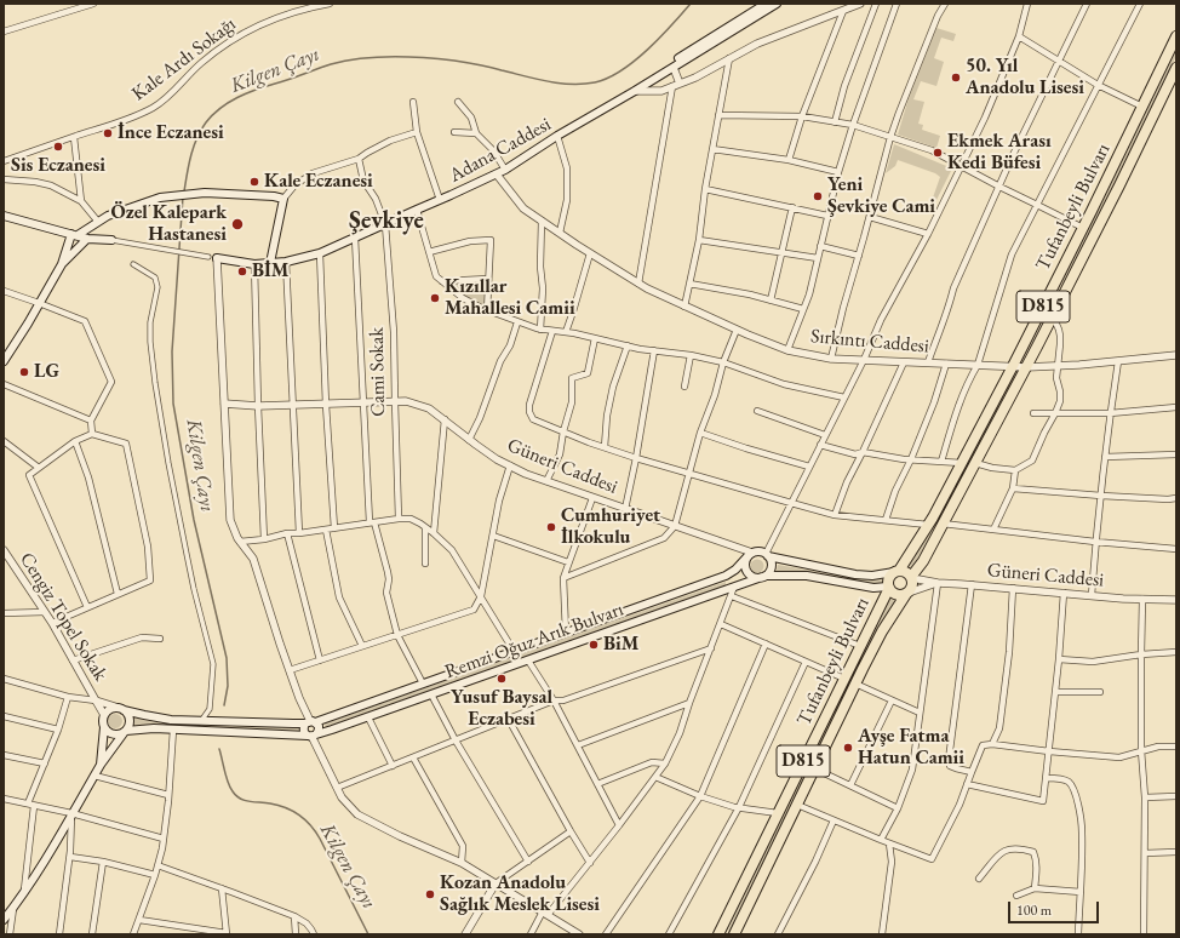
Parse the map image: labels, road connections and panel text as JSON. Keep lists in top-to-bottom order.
{
  "streets": {
    "highway": ["Tufanbeyli Bulvarı", "D815"],
    "main road": ["Adana Caddesi", "Güneri Caddesi", "Remzi Oğuz Arık Bulvarı"],
    "street": [
      "Kale Ardı Sokağı",
      "Sırkıntı Caddesi",
      "Cami Sokak",
      "Cengiz Topel Sokak"
    ]
  },
  "crossings": [
    ["Adana Caddesi", "Sırkıntı Caddesi"],
    ["Adana Caddesi", "Cami Sokak"],
    ["Tufanbeyli Bulvarı", "Sırkıntı Caddesi"],
    ["Tufanbeyli Bulvarı", "Güneri Caddesi"],
    ["Cami Sokak", "Güneri Caddesi"],
    ["Güneri Caddesi", "Remzi Oğuz Arık Bulvarı"],
    ["Cengiz Topel Sokak", "Remzi Oğuz Arık Bulvarı"]
  ],
  "districts": ["Şevkiye"],
  "water": ["Kilgen Çayı"],
  "places": [
    "50. Yıl Anadolu Lisesi",
    "İnce Eczanesi",
    "Sis Eczanesi",
    "Ekmek Arası Kedi Büfesi",
    "Kale Eczanesi",
    "Yeni Şevkiye Cami",
    "Özel Kalepark Hastanesi",
    "BİM",
    "Kızıllar Mahallesi Camii",
    "LG",
    "Cumhuriyet İlkokulu",
    "BiM",
    "Yusuf Baysal Eczabesi",
    "Ayşe Fatma Hatun Camii",
    "Kozan Anadolu Sağlık Meslek Lisesi"
  ],
  "scale_bar": "100 m"
}
